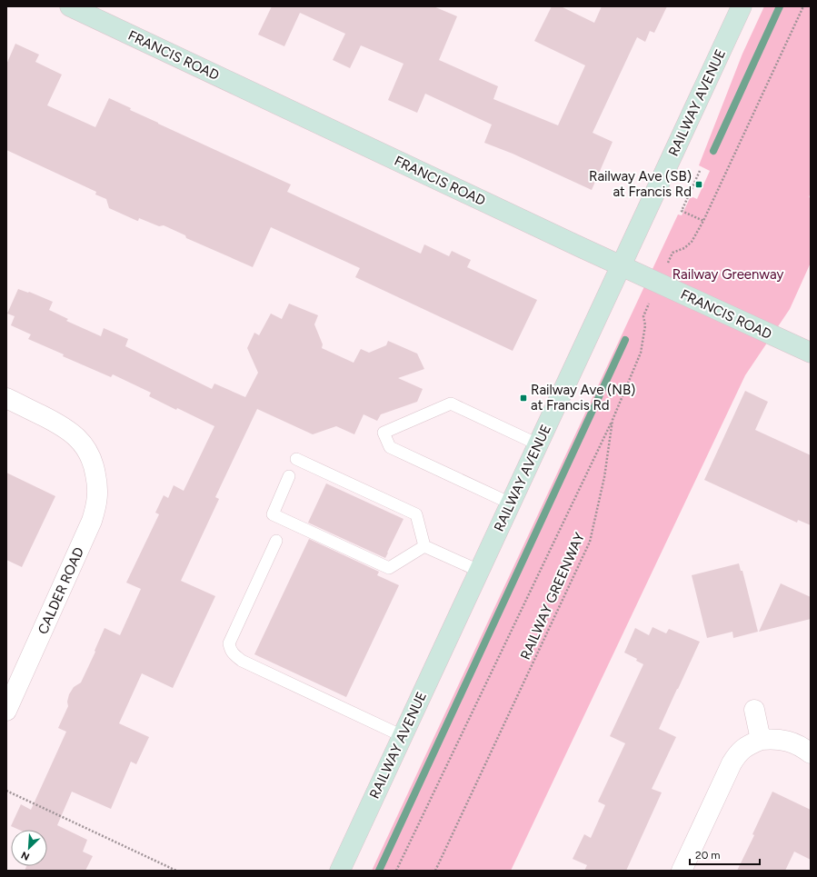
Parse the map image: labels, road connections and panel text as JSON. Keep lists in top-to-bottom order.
{
  "streets": {
    "main road": ["FRANCIS ROAD", "RAILWAY AVENUE"],
    "street": ["CALDER ROAD"],
    "path": ["RAILWAY GREENWAY"]
  },
  "crossings": [
    ["FRANCIS ROAD", "RAILWAY AVENUE"]
  ],
  "parks": ["Railway Greenway"],
  "places": {
    "transit": ["Railway Ave (SB) at Francis Rd", "Railway Ave (NB) at Francis Rd"]
  },
  "scale_bar": "20 m",
  "north": "bottom left"
}
